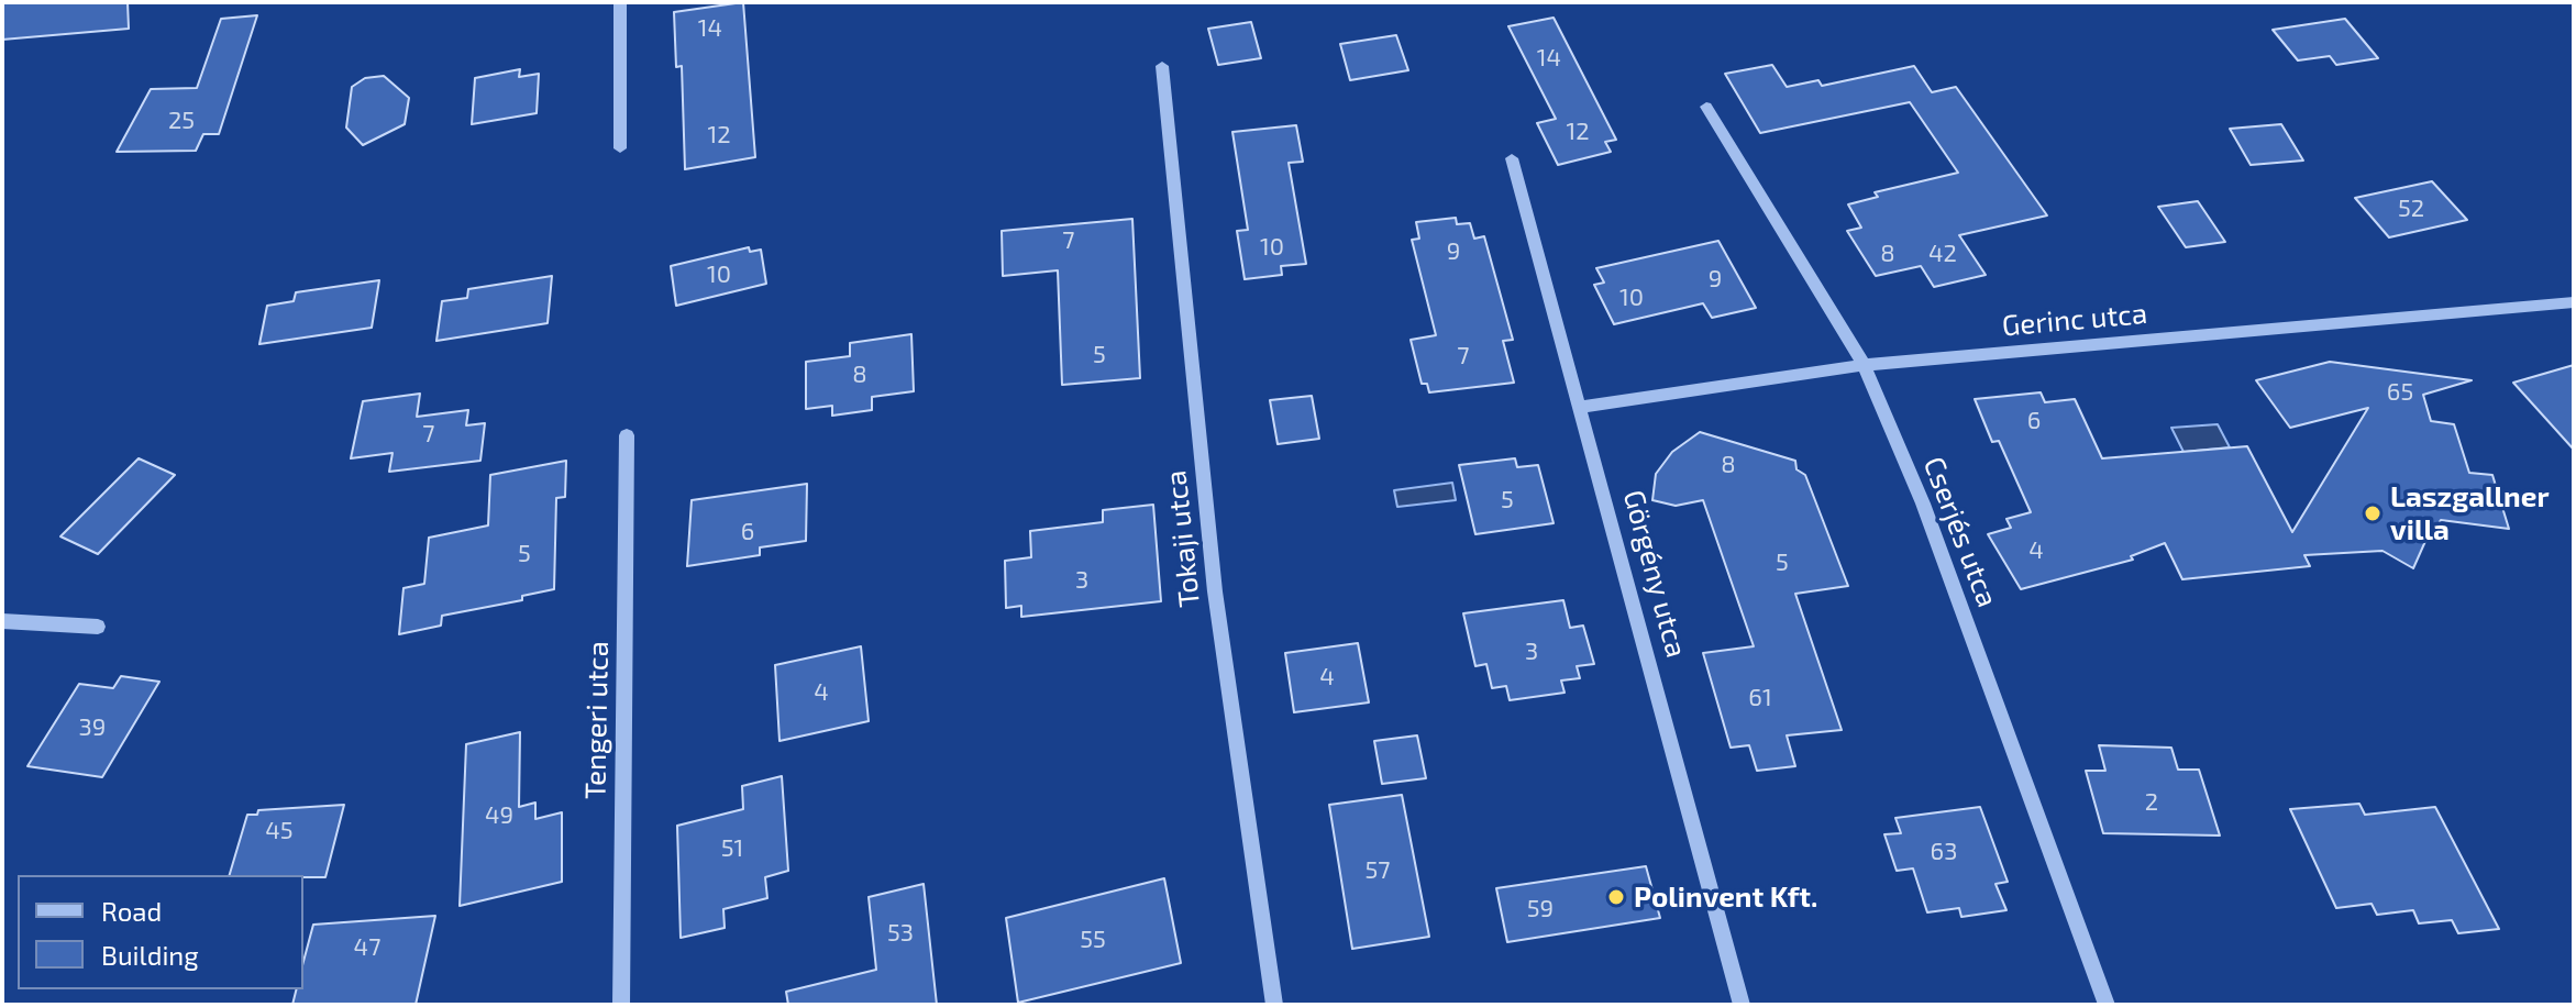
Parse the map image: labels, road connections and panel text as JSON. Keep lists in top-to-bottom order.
{
  "streets": {
    "street": [
      "Gerinc utca",
      "Cserjés utca",
      "Tokaji utca",
      "Görgény utca",
      "Tengeri utca"
    ]
  },
  "crossings": [
    ["Gerinc utca", "Cserjés utca"],
    ["Gerinc utca", "Görgény utca"]
  ],
  "places": ["Laszgallner villa", "Polinvent Kft."],
  "house_numbers": [
    "14",
    "14",
    "25",
    "12",
    "12",
    "52",
    "7",
    "10",
    "9",
    "8",
    "42",
    "10",
    "9",
    "10",
    "5",
    "7",
    "8",
    "65",
    "6",
    "7",
    "8",
    "5",
    "6",
    "4",
    "5",
    "5",
    "3",
    "3",
    "4",
    "4",
    "61",
    "39",
    "2",
    "49",
    "45",
    "51",
    "63",
    "57",
    "59",
    "53",
    "55",
    "47"
  ],
  "legend": ["Road", "Building"]
}
